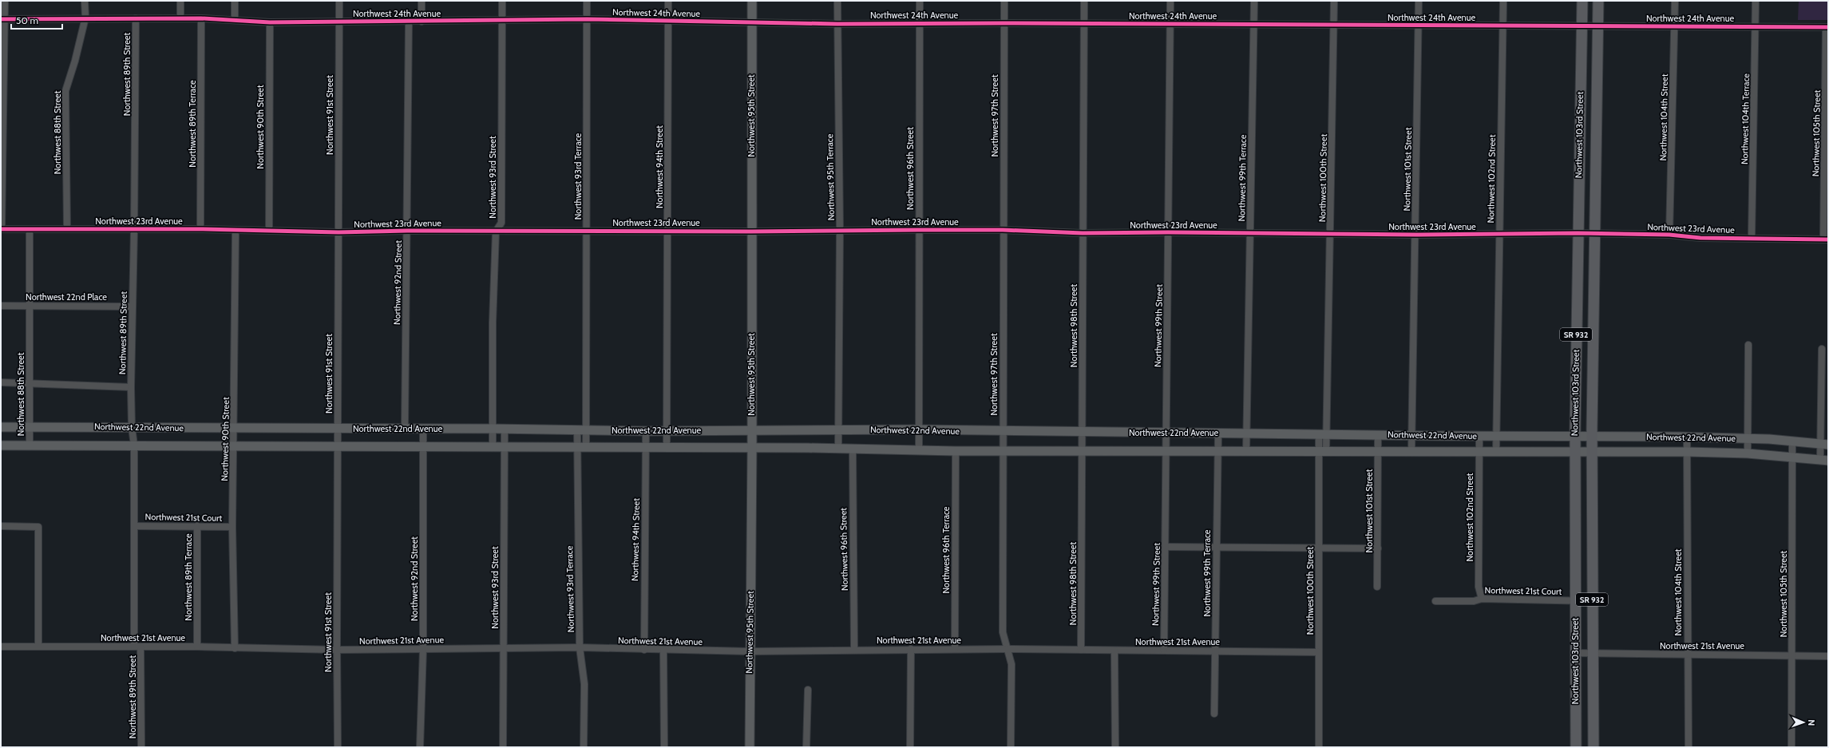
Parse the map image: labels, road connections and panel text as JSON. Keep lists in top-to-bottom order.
{
  "streets": {
    "main road": [
      "Northwest 95th Street",
      "Northwest 103rd Street",
      "SR 932",
      "Northwest 22nd Avenue"
    ],
    "street": [
      "Northwest 24th Avenue",
      "Northwest 89th Street",
      "Northwest 91st Street",
      "Northwest 97th Street",
      "Northwest 104th Street",
      "Northwest 104th Terrace",
      "Northwest 89th Terrace",
      "Northwest 90th Street",
      "Northwest 88th Street",
      "Northwest 105th Street",
      "Northwest 94th Street",
      "Northwest 96th Street",
      "Northwest 101st Street",
      "Northwest 93rd Terrace",
      "Northwest 93rd Street",
      "Northwest 95th Terrace",
      "Northwest 99th Terrace",
      "Northwest 100th Street",
      "Northwest 102nd Street",
      "Northwest 23rd Avenue",
      "Northwest 92nd Street",
      "Northwest 22nd Place",
      "Northwest 98th Street",
      "Northwest 99th Street",
      "Northwest 21st Court",
      "Northwest 96th Terrace",
      "Northwest 21st Avenue"
    ]
  },
  "crossings": [
    ["Northwest 24th Avenue", "Northwest 89th Street"],
    ["Northwest 24th Avenue", "Northwest 91st Street"],
    ["Northwest 24th Avenue", "Northwest 95th Street"],
    ["Northwest 24th Avenue", "Northwest 97th Street"],
    ["Northwest 24th Avenue", "Northwest 104th Street"],
    ["Northwest 24th Avenue", "Northwest 104th Terrace"],
    ["Northwest 24th Avenue", "Northwest 89th Terrace"],
    ["Northwest 24th Avenue", "Northwest 90th Street"],
    ["Northwest 24th Avenue", "Northwest 88th Street"],
    ["Northwest 24th Avenue", "Northwest 105th Street"],
    ["Northwest 24th Avenue", "Northwest 103rd Street"],
    ["Northwest 24th Avenue", "Northwest 94th Street"],
    ["Northwest 24th Avenue", "Northwest 96th Street"],
    ["Northwest 24th Avenue", "Northwest 101st Street"],
    ["Northwest 24th Avenue", "Northwest 93rd Terrace"],
    ["Northwest 24th Avenue", "Northwest 93rd Street"],
    ["Northwest 24th Avenue", "Northwest 95th Terrace"],
    ["Northwest 24th Avenue", "Northwest 99th Terrace"],
    ["Northwest 24th Avenue", "Northwest 100th Street"],
    ["Northwest 24th Avenue", "Northwest 102nd Street"],
    ["Northwest 24th Avenue", "Northwest 92nd Street"],
    ["Northwest 24th Avenue", "Northwest 98th Street"],
    ["Northwest 24th Avenue", "Northwest 99th Street"],
    ["Northwest 89th Street", "Northwest 23rd Avenue"],
    ["Northwest 89th Street", "Northwest 22nd Place"],
    ["Northwest 89th Street", "Northwest 22nd Avenue"],
    ["Northwest 89th Street", "Northwest 21st Court"],
    ["Northwest 89th Street", "Northwest 21st Avenue"],
    ["Northwest 91st Street", "Northwest 23rd Avenue"],
    ["Northwest 91st Street", "Northwest 22nd Avenue"],
    ["Northwest 91st Street", "Northwest 21st Avenue"],
    ["Northwest 95th Street", "Northwest 23rd Avenue"],
    ["Northwest 95th Street", "Northwest 22nd Avenue"],
    ["Northwest 95th Street", "Northwest 21st Avenue"],
    ["Northwest 97th Street", "Northwest 23rd Avenue"],
    ["Northwest 97th Street", "Northwest 22nd Avenue"],
    ["Northwest 97th Street", "Northwest 21st Avenue"],
    ["Northwest 104th Street", "Northwest 23rd Avenue"],
    ["Northwest 104th Street", "Northwest 22nd Avenue"],
    ["Northwest 104th Street", "Northwest 21st Avenue"],
    ["Northwest 104th Terrace", "Northwest 23rd Avenue"],
    ["Northwest 89th Terrace", "Northwest 23rd Avenue"],
    ["Northwest 89th Terrace", "Northwest 21st Court"],
    ["Northwest 89th Terrace", "Northwest 21st Avenue"],
    ["Northwest 90th Street", "Northwest 23rd Avenue"],
    ["Northwest 90th Street", "Northwest 22nd Avenue"],
    ["Northwest 90th Street", "Northwest 21st Court"],
    ["Northwest 90th Street", "Northwest 21st Avenue"],
    ["Northwest 88th Street", "Northwest 23rd Avenue"],
    ["Northwest 88th Street", "Northwest 22nd Place"],
    ["Northwest 88th Street", "Northwest 22nd Avenue"],
    ["Northwest 105th Street", "Northwest 23rd Avenue"],
    ["Northwest 105th Street", "Northwest 22nd Avenue"],
    ["Northwest 105th Street", "Northwest 21st Avenue"],
    ["Northwest 103rd Street", "Northwest 23rd Avenue"],
    ["Northwest 103rd Street", "Northwest 22nd Avenue"],
    ["Northwest 103rd Street", "Northwest 21st Court"],
    ["Northwest 103rd Street", "Northwest 21st Avenue"],
    ["Northwest 94th Street", "Northwest 23rd Avenue"],
    ["Northwest 94th Street", "Northwest 22nd Avenue"],
    ["Northwest 94th Street", "Northwest 21st Avenue"],
    ["Northwest 96th Street", "Northwest 23rd Avenue"],
    ["Northwest 96th Street", "Northwest 22nd Avenue"],
    ["Northwest 96th Street", "Northwest 21st Avenue"],
    ["Northwest 101st Street", "Northwest 23rd Avenue"],
    ["Northwest 101st Street", "Northwest 22nd Avenue"],
    ["Northwest 93rd Terrace", "Northwest 23rd Avenue"],
    ["Northwest 93rd Terrace", "Northwest 22nd Avenue"],
    ["Northwest 93rd Terrace", "Northwest 21st Avenue"],
    ["Northwest 93rd Street", "Northwest 23rd Avenue"],
    ["Northwest 93rd Street", "Northwest 22nd Avenue"],
    ["Northwest 93rd Street", "Northwest 21st Avenue"],
    ["Northwest 95th Terrace", "Northwest 23rd Avenue"],
    ["Northwest 95th Terrace", "Northwest 22nd Avenue"],
    ["Northwest 99th Terrace", "Northwest 23rd Avenue"],
    ["Northwest 99th Terrace", "Northwest 22nd Avenue"],
    ["Northwest 99th Terrace", "Northwest 21st Avenue"],
    ["Northwest 100th Street", "Northwest 23rd Avenue"],
    ["Northwest 100th Street", "Northwest 22nd Avenue"],
    ["Northwest 100th Street", "Northwest 21st Avenue"],
    ["Northwest 102nd Street", "Northwest 23rd Avenue"],
    ["Northwest 102nd Street", "Northwest 22nd Avenue"],
    ["Northwest 102nd Street", "Northwest 21st Court"],
    ["Northwest 23rd Avenue", "Northwest 92nd Street"],
    ["Northwest 23rd Avenue", "Northwest 98th Street"],
    ["Northwest 23rd Avenue", "Northwest 99th Street"],
    ["Northwest 92nd Street", "Northwest 22nd Avenue"],
    ["Northwest 92nd Street", "Northwest 21st Avenue"],
    ["Northwest 98th Street", "Northwest 22nd Avenue"],
    ["Northwest 98th Street", "Northwest 21st Avenue"],
    ["Northwest 99th Street", "Northwest 22nd Avenue"],
    ["Northwest 99th Street", "Northwest 21st Avenue"],
    ["Northwest 22nd Avenue", "Northwest 96th Terrace"],
    ["Northwest 96th Terrace", "Northwest 21st Avenue"]
  ],
  "scale_bar": "50 m",
  "north": "right"
}
